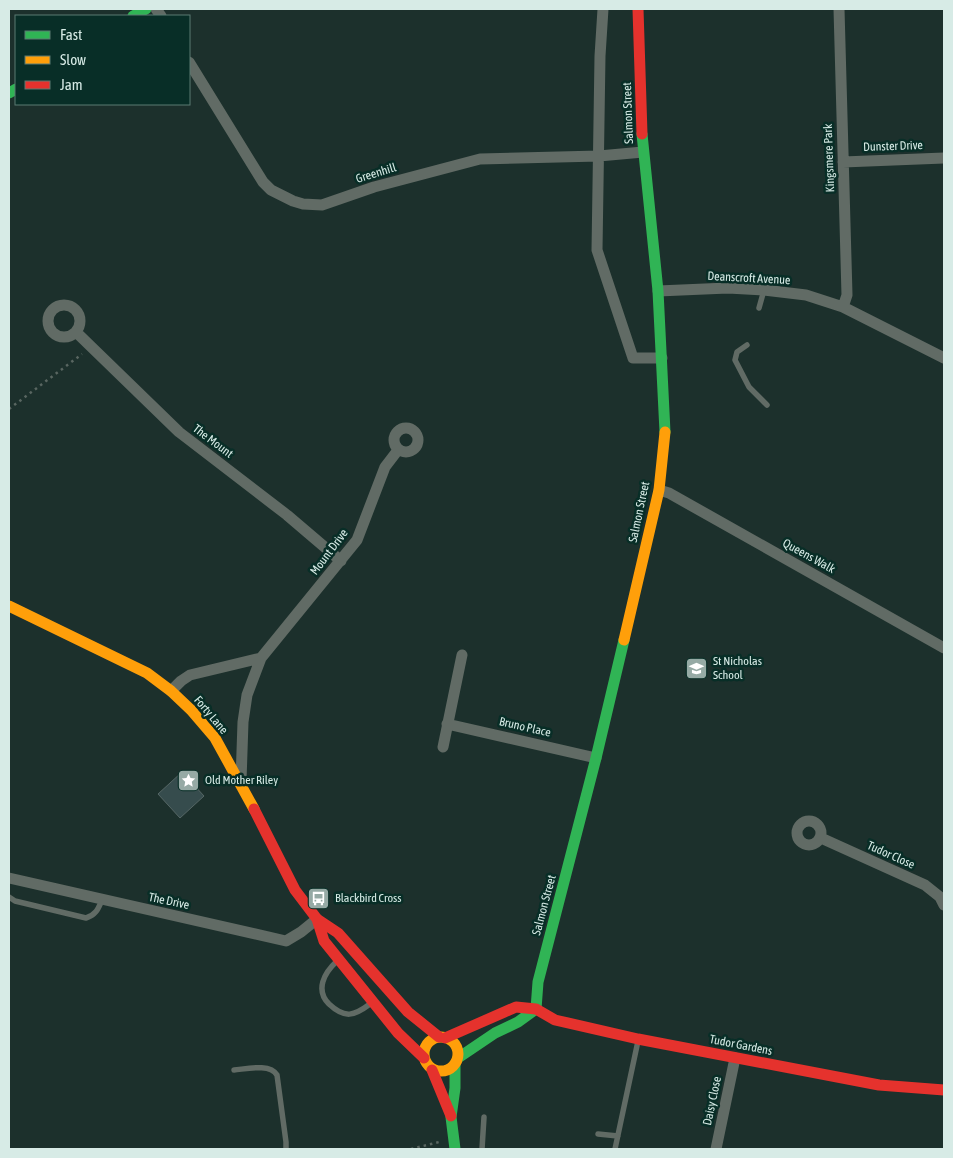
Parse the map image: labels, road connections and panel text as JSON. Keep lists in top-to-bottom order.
{
  "streets": {
    "main road": ["Salmon Street", "Forty Lane", "Tudor Gardens"],
    "street": [
      "Dunster Drive",
      "Kingsmere Park",
      "Greenhill",
      "Deanscroft Avenue",
      "The Mount",
      "Mount Drive",
      "Queens Walk",
      "Bruno Place",
      "Tudor Close",
      "The Drive",
      "Daisy Close"
    ]
  },
  "crossings": [
    ["Salmon Street", "Greenhill"],
    ["Salmon Street", "Deanscroft Avenue"],
    ["Salmon Street", "Queens Walk"],
    ["Salmon Street", "Bruno Place"],
    ["Salmon Street", "Tudor Gardens"],
    ["Dunster Drive", "Kingsmere Park"],
    ["Kingsmere Park", "Deanscroft Avenue"],
    ["The Mount", "Mount Drive"],
    ["Mount Drive", "Forty Lane"],
    ["Forty Lane", "The Drive"],
    ["Tudor Gardens", "Daisy Close"]
  ],
  "places": {
    "school or university": ["St Nicholas School"],
    "place": ["Old Mother Riley"],
    "bus stop": ["Blackbird Cross"]
  },
  "legend": ["Fast", "Slow", "Jam"]
}
